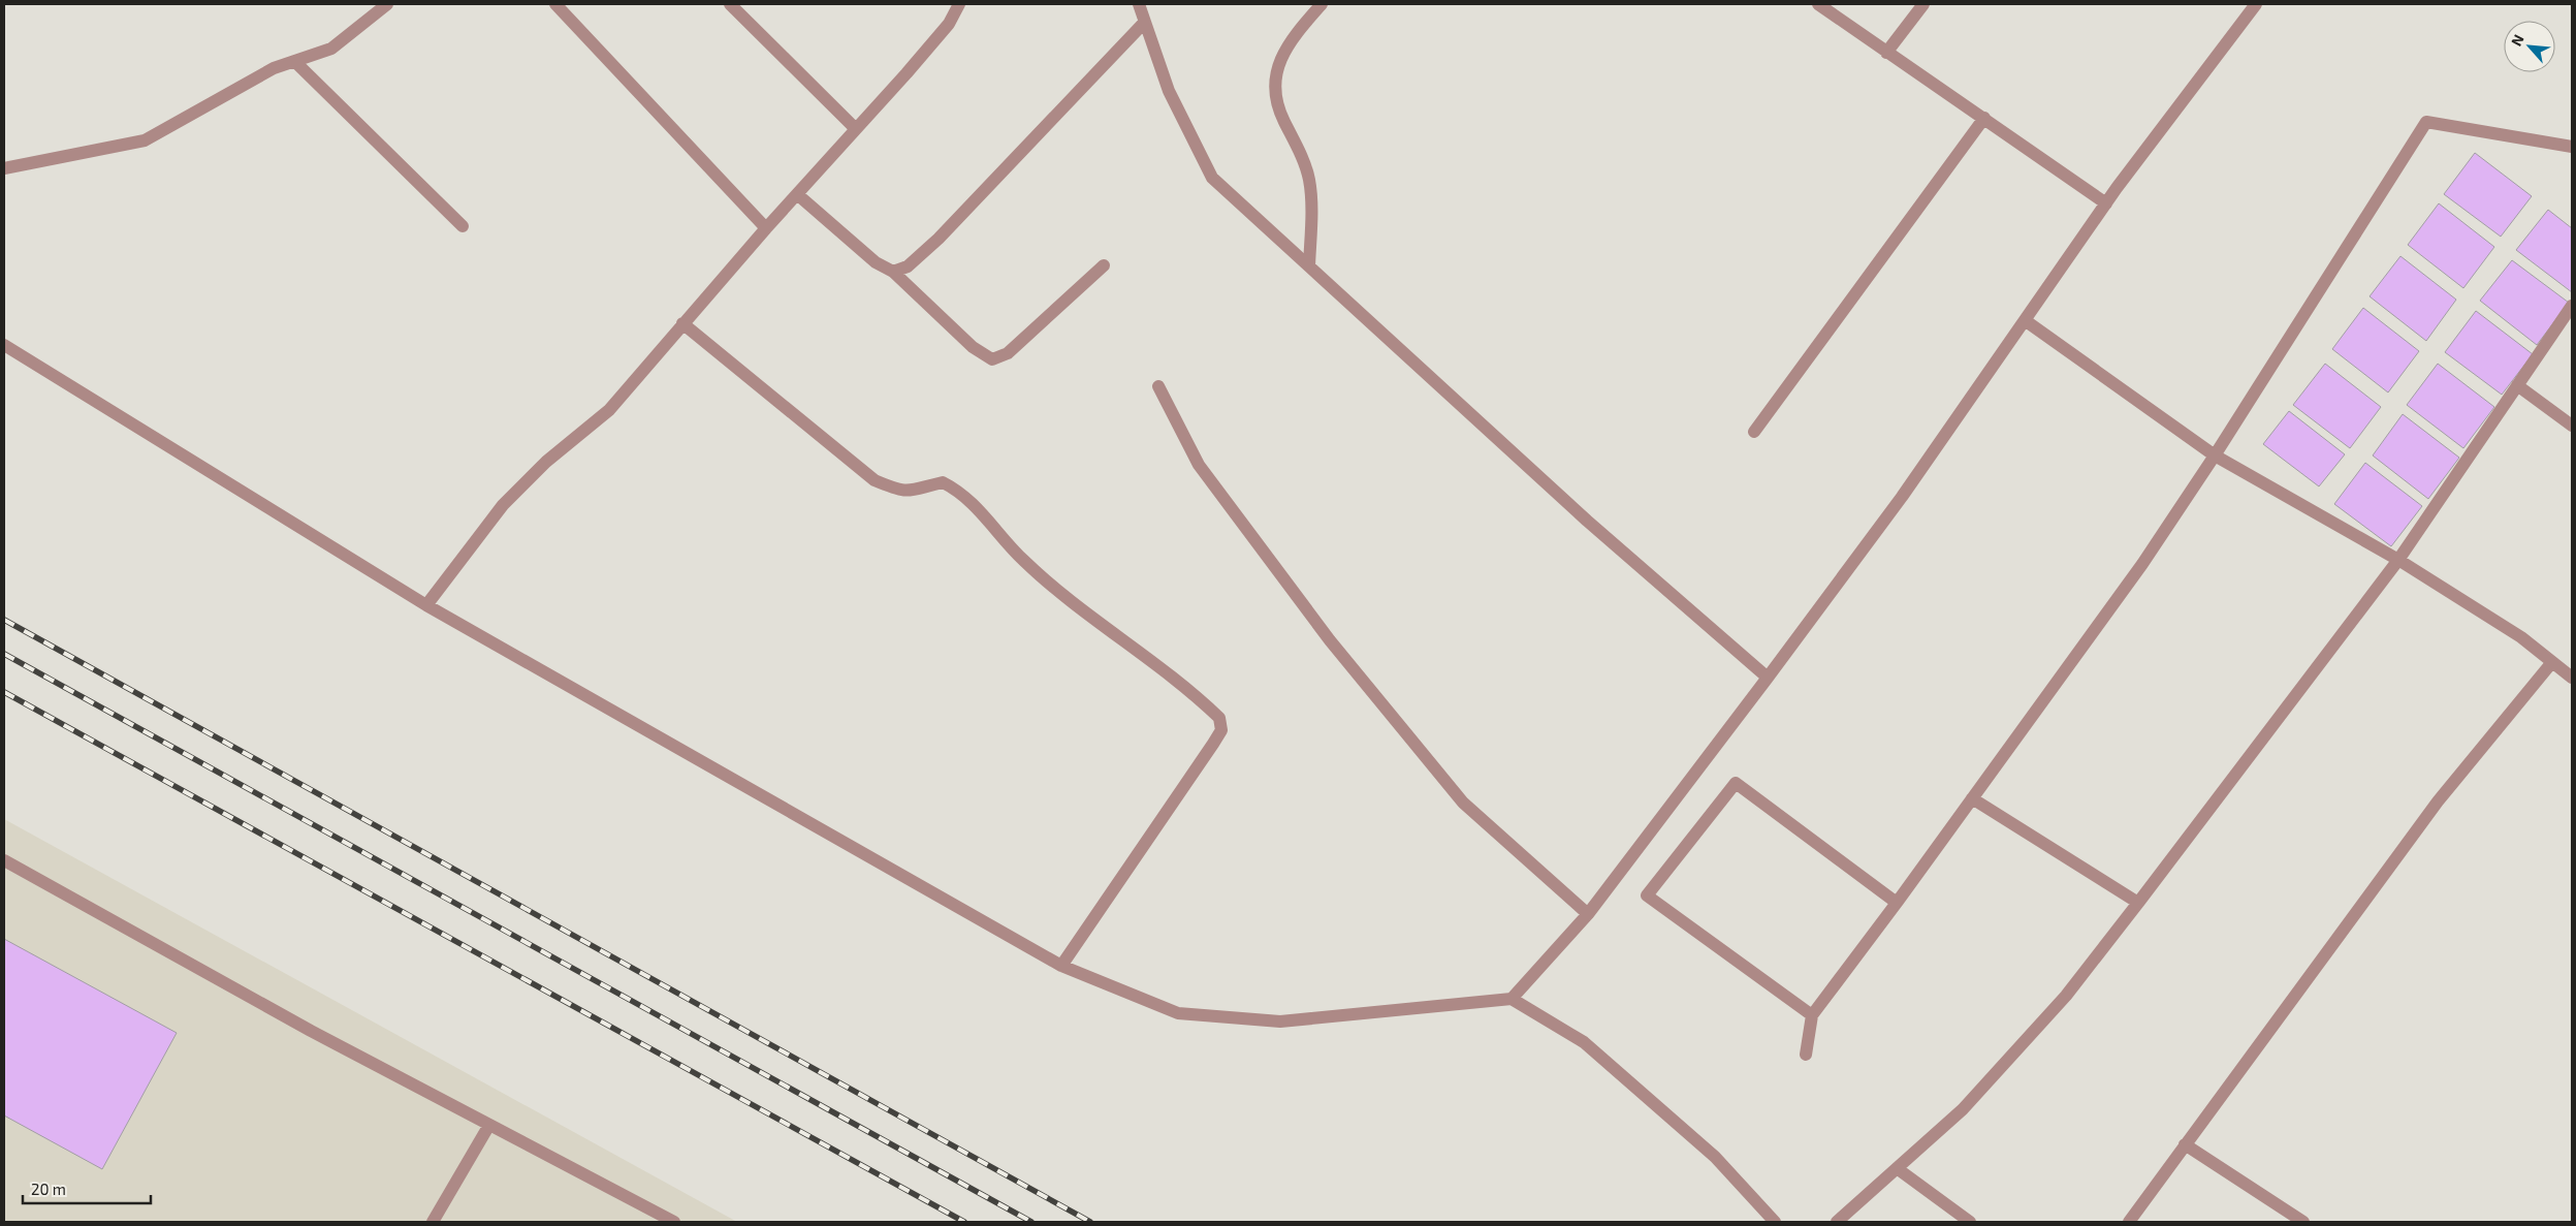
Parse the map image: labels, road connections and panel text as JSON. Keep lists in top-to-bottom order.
{
  "scale_bar": "20 m",
  "north": "top left"
}
